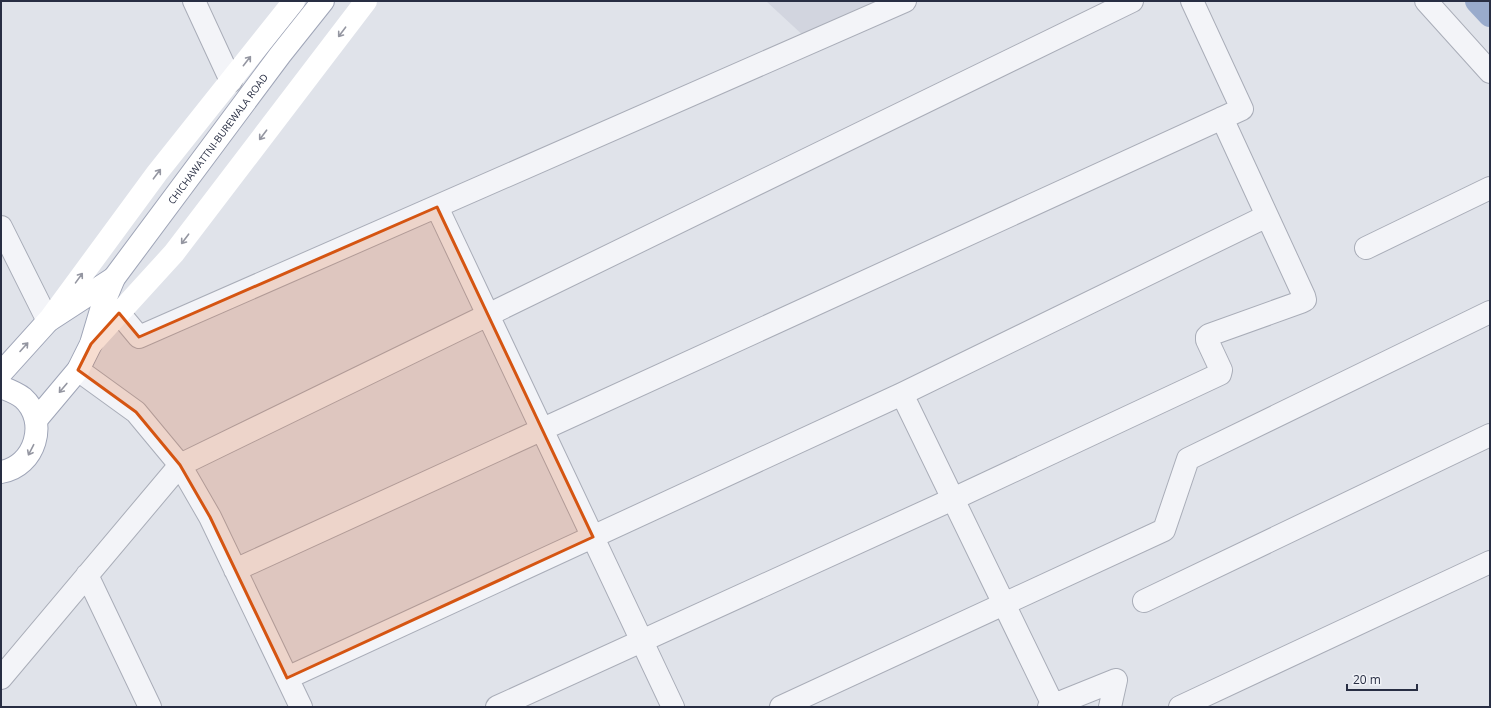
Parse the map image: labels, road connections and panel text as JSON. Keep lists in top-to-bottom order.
{
  "streets": {
    "street": ["CHICHAWATTNI-BUREWALA ROAD"]
  },
  "scale_bar": "20 m"
}
